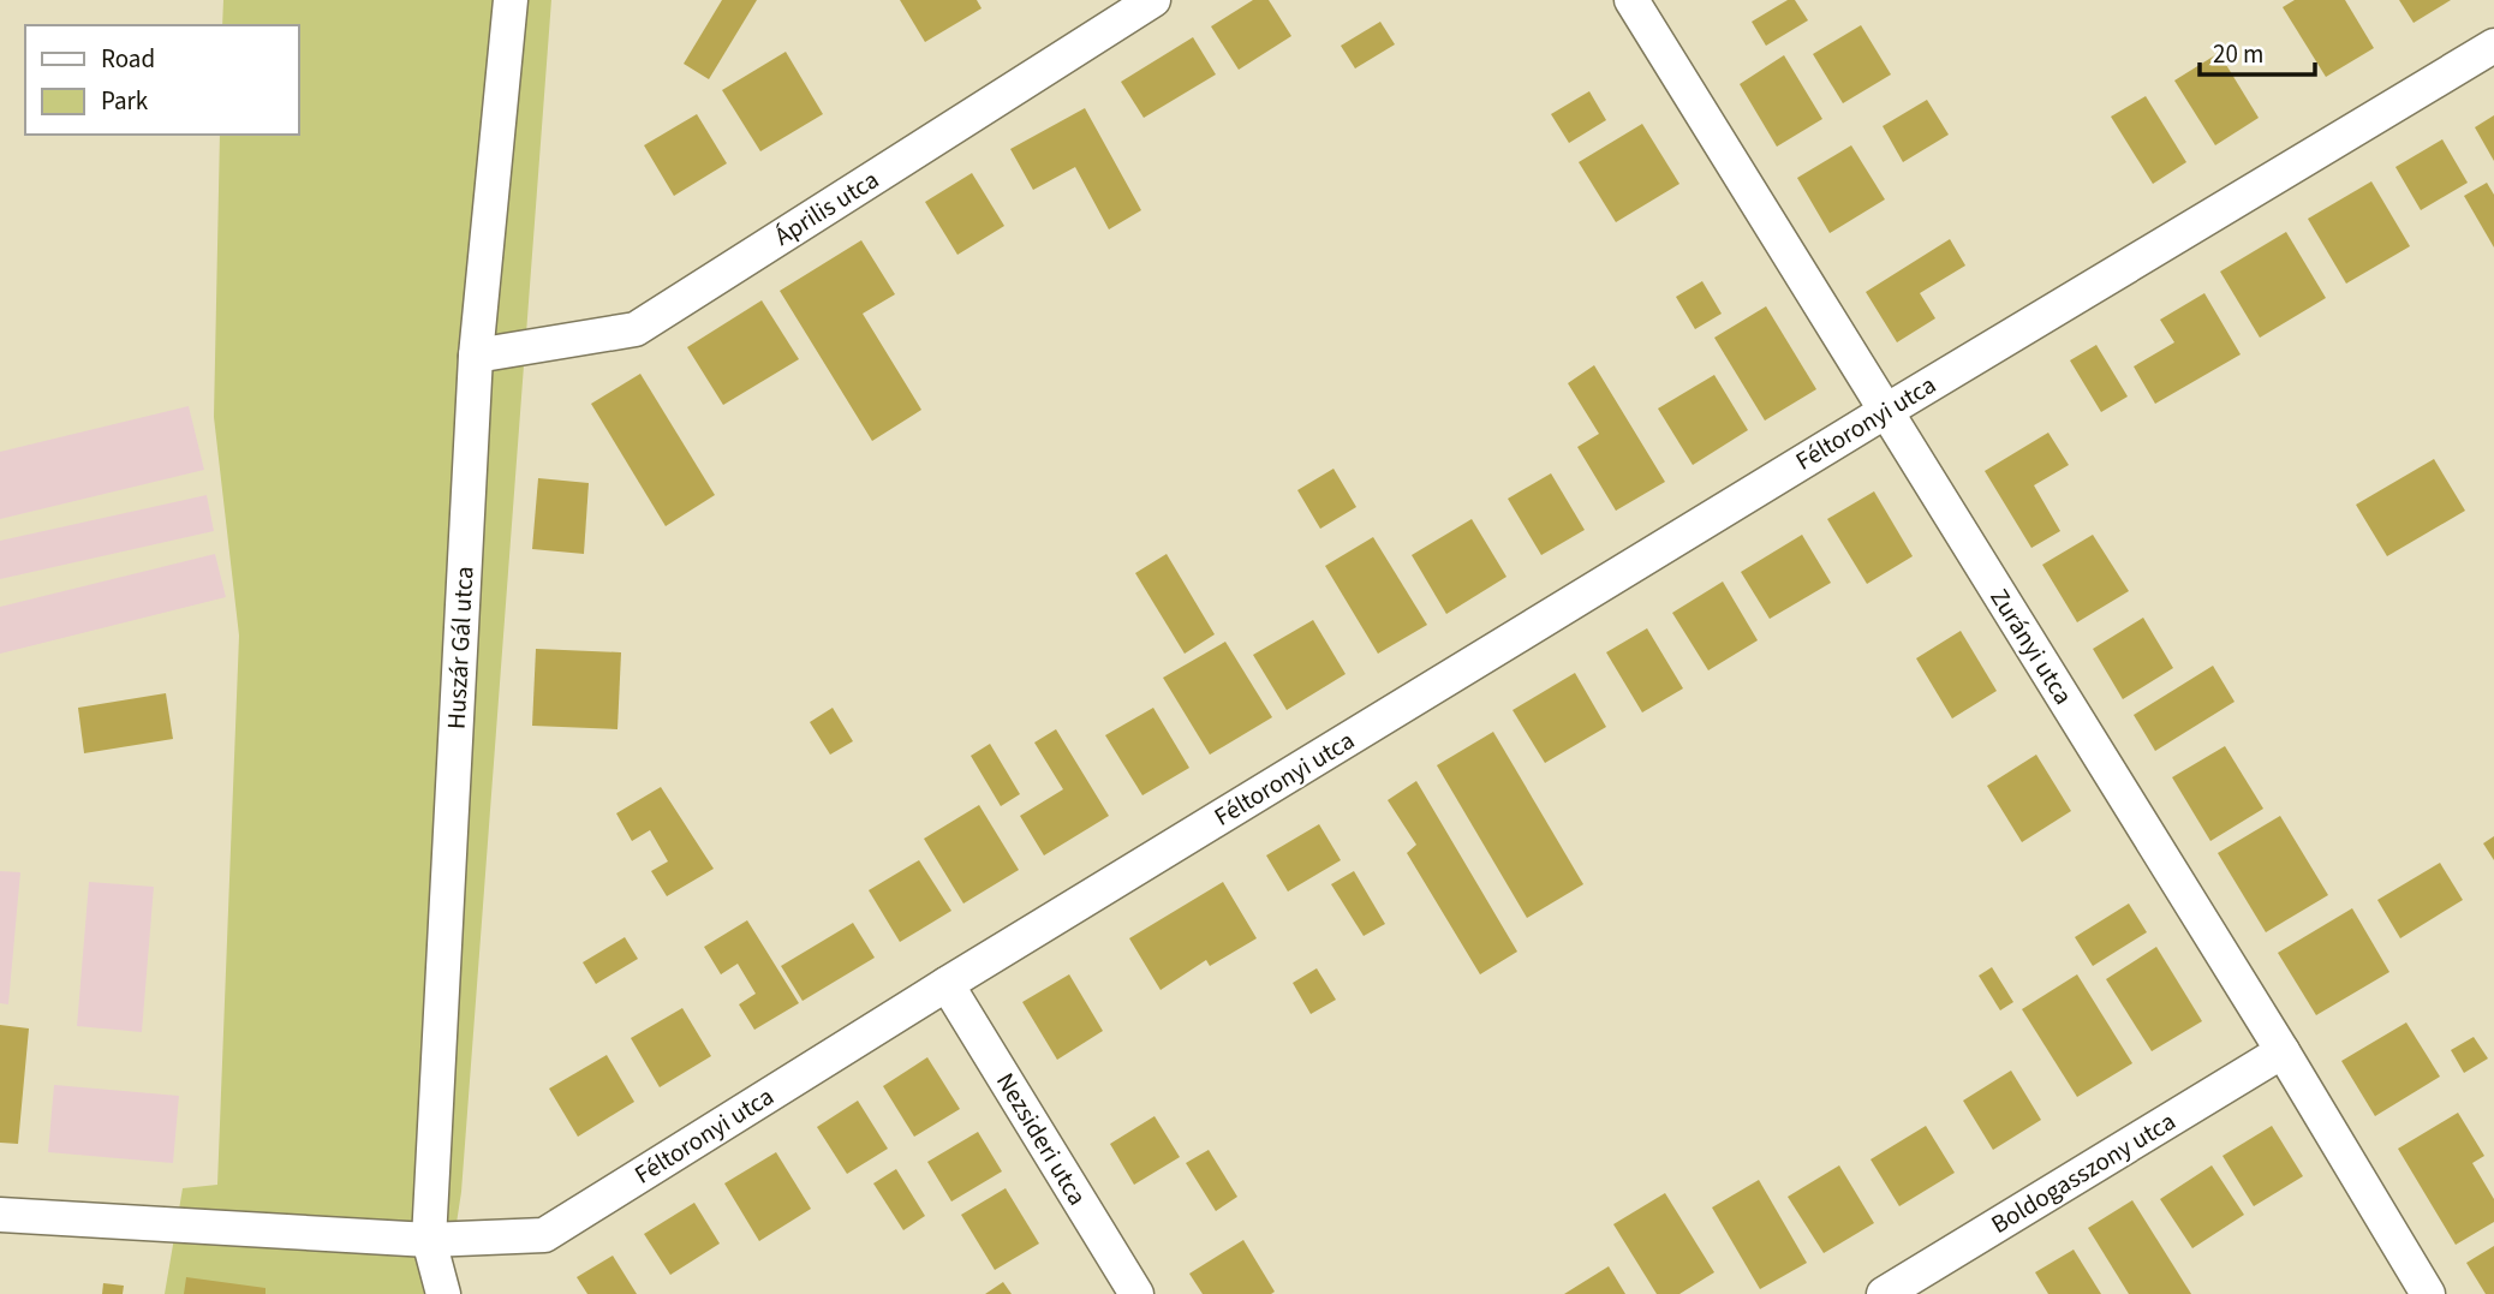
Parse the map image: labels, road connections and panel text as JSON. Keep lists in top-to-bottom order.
{
  "streets": {
    "street": [
      "Április utca",
      "Féltoronyi utca",
      "Zurányi utca",
      "Huszár Gál utca",
      "Nezsideri utca",
      "Boldogasszony utca"
    ]
  },
  "crossings": [
    ["Április utca", "Huszár Gál utca"],
    ["Féltoronyi utca", "Zurányi utca"],
    ["Féltoronyi utca", "Huszár Gál utca"],
    ["Féltoronyi utca", "Nezsideri utca"],
    ["Zurányi utca", "Boldogasszony utca"]
  ],
  "legend": ["Road", "Park"],
  "scale_bar": "20 m"
}
